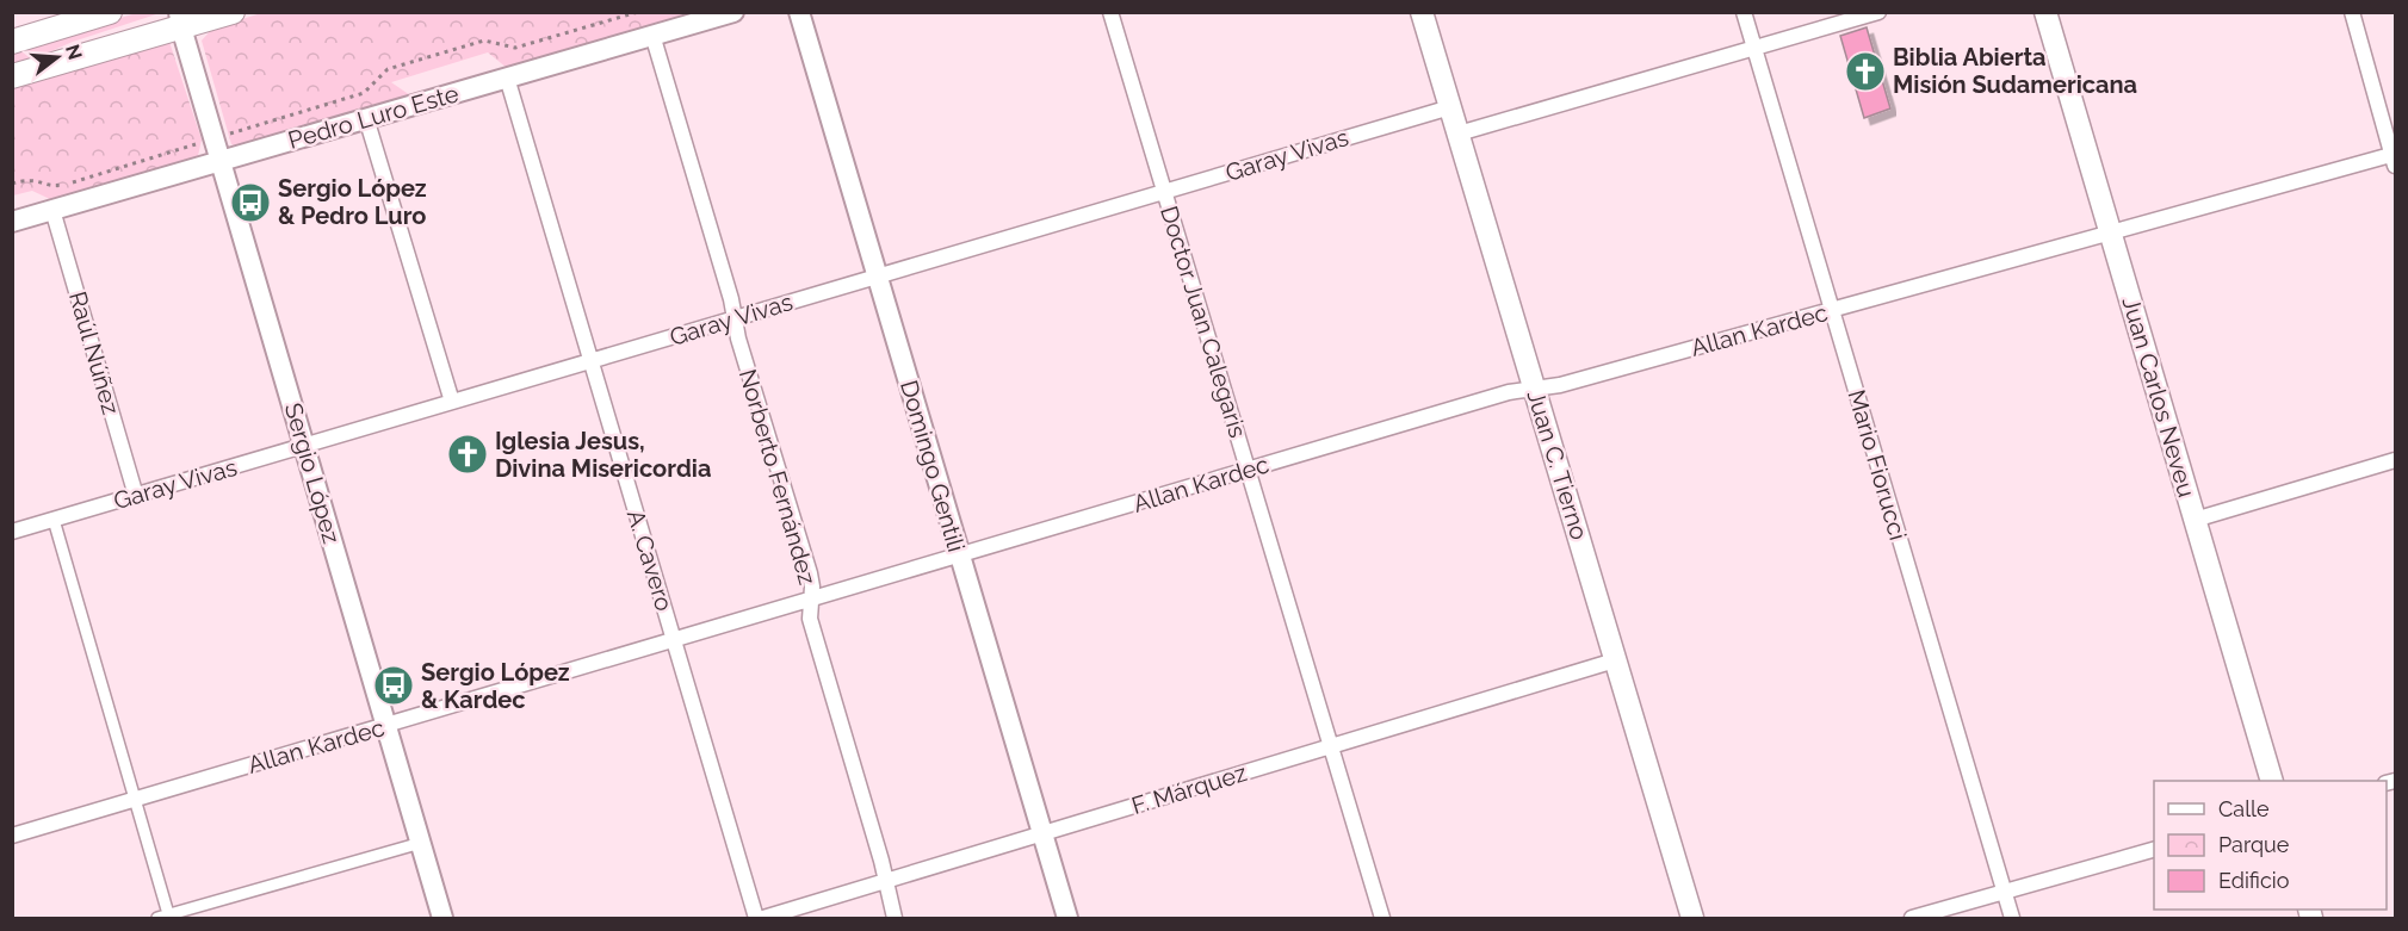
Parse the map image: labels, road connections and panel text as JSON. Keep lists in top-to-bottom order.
{
  "streets": {
    "main road": ["Juan Carlos Neveu", "Juan C. Tierno"],
    "street": [
      "Pedro Luro Este",
      "Garay Vivas",
      "Doctor Juan Calegaris",
      "Allan Kardec",
      "Raúl Núñez",
      "Mario Fiorucci",
      "Domingo Gentili",
      "Sergio López",
      "Norberto Fernández",
      "A. Cavero",
      "F. Márquez"
    ]
  },
  "crossings": [
    ["Pedro Luro Este", "Raúl Núñez"],
    ["Pedro Luro Este", "Sergio López"],
    ["Pedro Luro Este", "Norberto Fernández"],
    ["Pedro Luro Este", "A. Cavero"],
    ["Garay Vivas", "Doctor Juan Calegaris"],
    ["Garay Vivas", "Raúl Núñez"],
    ["Garay Vivas", "Juan C. Tierno"],
    ["Garay Vivas", "Domingo Gentili"],
    ["Garay Vivas", "Sergio López"],
    ["Garay Vivas", "Norberto Fernández"],
    ["Garay Vivas", "A. Cavero"],
    ["Doctor Juan Calegaris", "Allan Kardec"],
    ["Doctor Juan Calegaris", "F. Márquez"],
    ["Allan Kardec", "Juan Carlos Neveu"],
    ["Allan Kardec", "Juan C. Tierno"],
    ["Allan Kardec", "Mario Fiorucci"],
    ["Allan Kardec", "Domingo Gentili"],
    ["Allan Kardec", "Sergio López"],
    ["Allan Kardec", "Norberto Fernández"],
    ["Allan Kardec", "A. Cavero"],
    ["Juan C. Tierno", "F. Márquez"],
    ["Domingo Gentili", "F. Márquez"],
    ["Norberto Fernández", "F. Márquez"]
  ],
  "places": {
    "church": ["Biblia Abierta Misión Sudamericana", "Iglesia Jesus, Divina Misericordia"],
    "bus stop": ["Sergio López & Pedro Luro", "Sergio López & Kardec"]
  },
  "legend": ["Calle", "Parque", "Edificio"],
  "north": "right"
}
